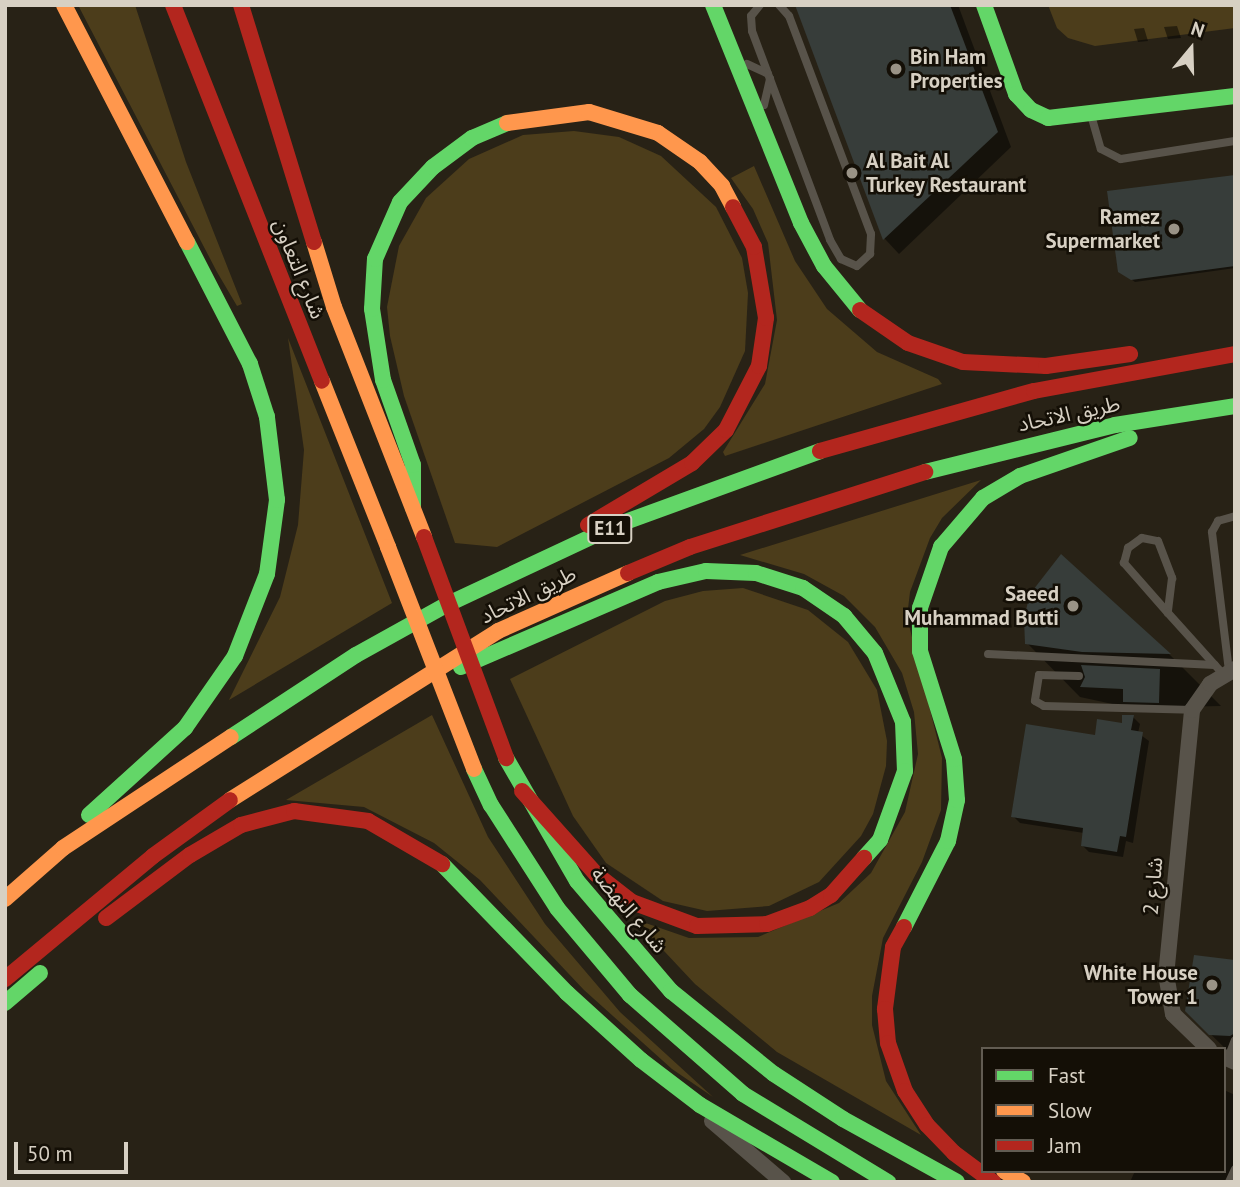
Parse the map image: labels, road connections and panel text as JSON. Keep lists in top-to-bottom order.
{
  "streets": {
    "main road": [
      "شارع التعاون",
      "طريق الاتحاد",
      "E11",
      "شارع النهضة"
    ],
    "street": ["شارع 2"]
  },
  "crossings": [
    ["شارع التعاون", "شارع النهضة"]
  ],
  "places": [
    "Bin Ham Properties",
    "Al Bait Al Turkey Restaurant",
    "Ramez Supermarket",
    "Saeed Muhammad Butti",
    "White House Tower 1"
  ],
  "legend": ["Fast", "Slow", "Jam"],
  "scale_bar": "50 m",
  "north": "top"
}
